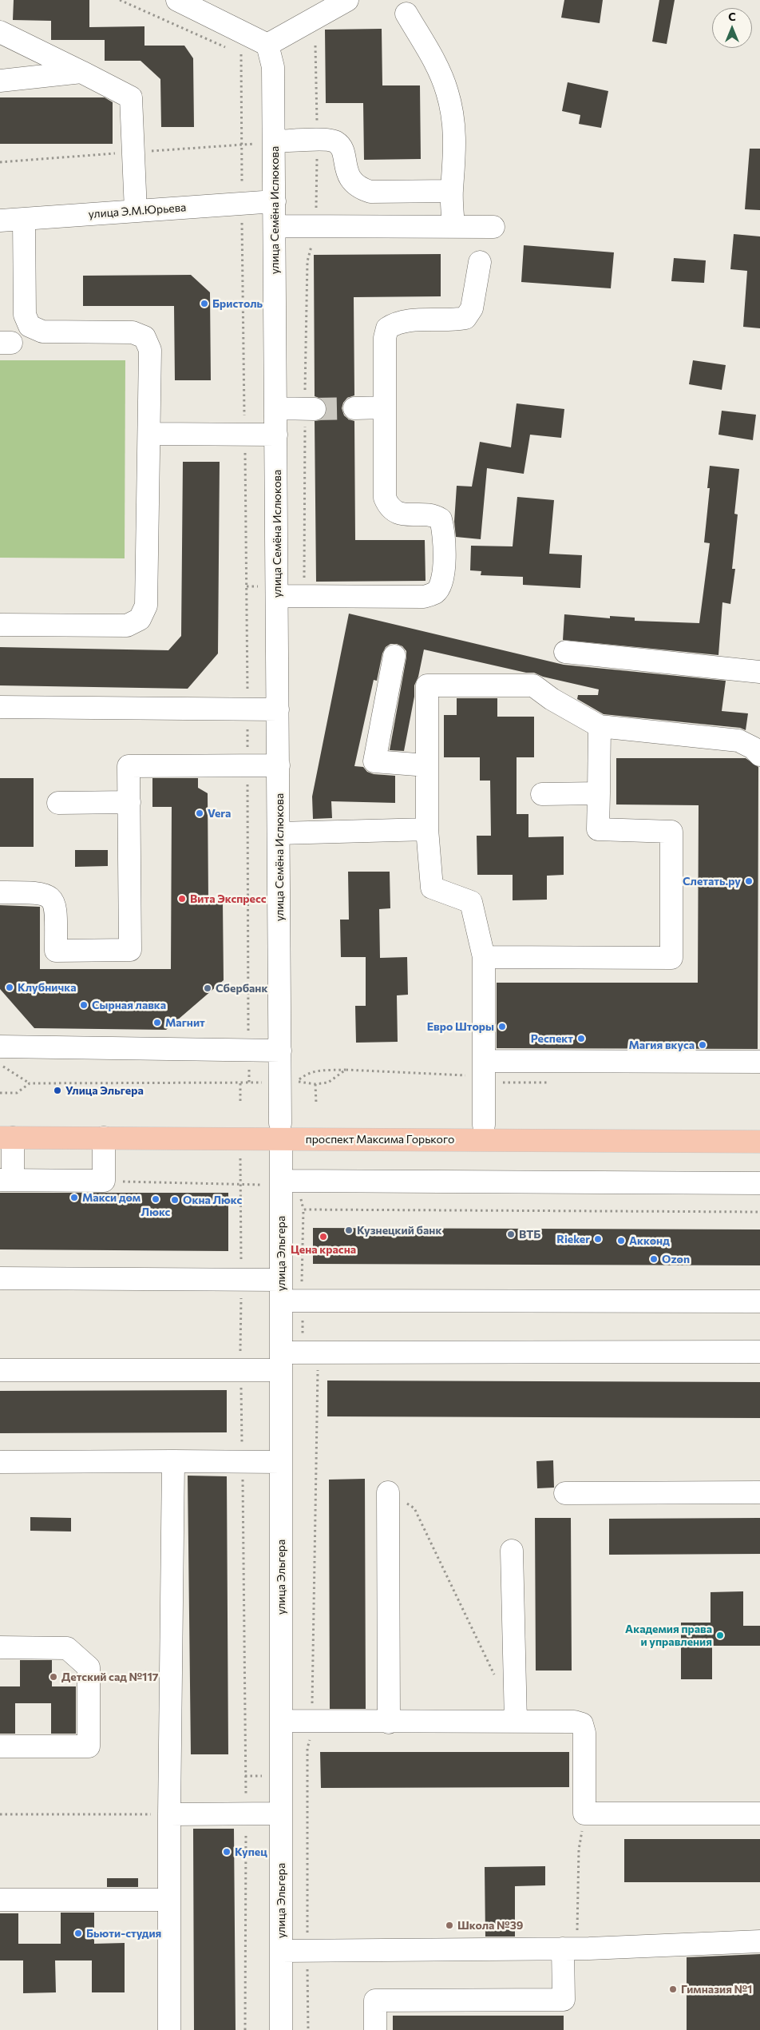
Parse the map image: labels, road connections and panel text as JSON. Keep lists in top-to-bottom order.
{
  "streets": {
    "main road": ["проспект Максима Горького"],
    "street": ["улица Семёна Ислюкова", "улица Э.М.Юрьева", "улица Эльгера"]
  },
  "crossings": [
    ["улица Семёна Ислюкова", "улица Э.М.Юрьева"],
    ["улица Семёна Ислюкова", "проспект Максима Горького"],
    ["улица Семёна Ислюкова", "улица Эльгера"],
    ["проспект Максима Горького", "улица Эльгера"]
  ],
  "places": [
    "Бристоль",
    "Vera",
    "Слетать.ру",
    "Вита Экспресс",
    "Клубничка",
    "Сбербанк",
    "Сырная лавка",
    "Магнит",
    "Евро Шторы",
    "Респект",
    "Магия вкуса",
    "Улица Эльгера",
    "Макси дом",
    "Люкс",
    "Окна Люкс",
    "Кузнецкий банк",
    "ВТБ",
    "Цена красна",
    "Rieker",
    "Акконд",
    "Ozon",
    "Академия права и управления",
    "Детский сад №117",
    "Купец",
    "Школа №39",
    "Бьюти-студия",
    "Гимназия №1"
  ],
  "north": "top"
}
